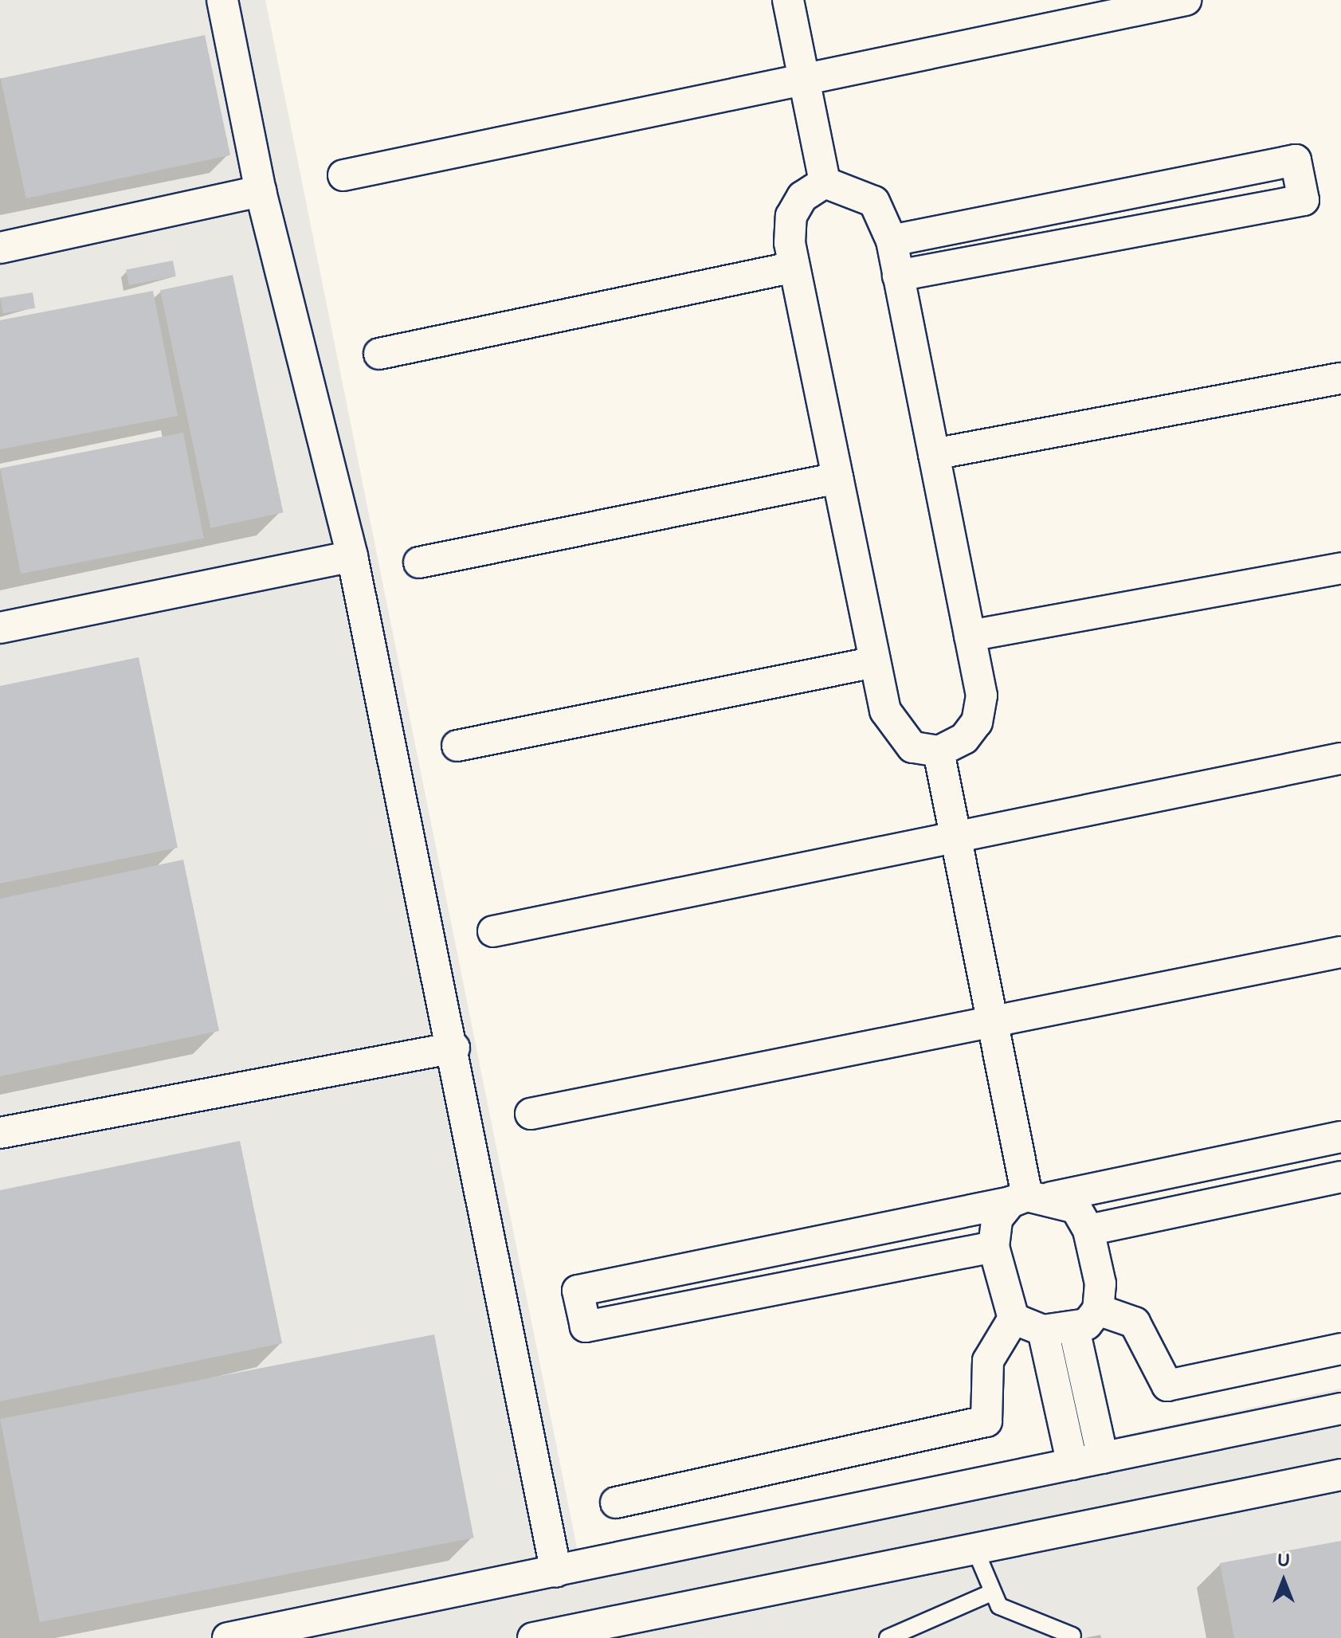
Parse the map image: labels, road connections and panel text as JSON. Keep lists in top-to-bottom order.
{
  "north": "top"
}
